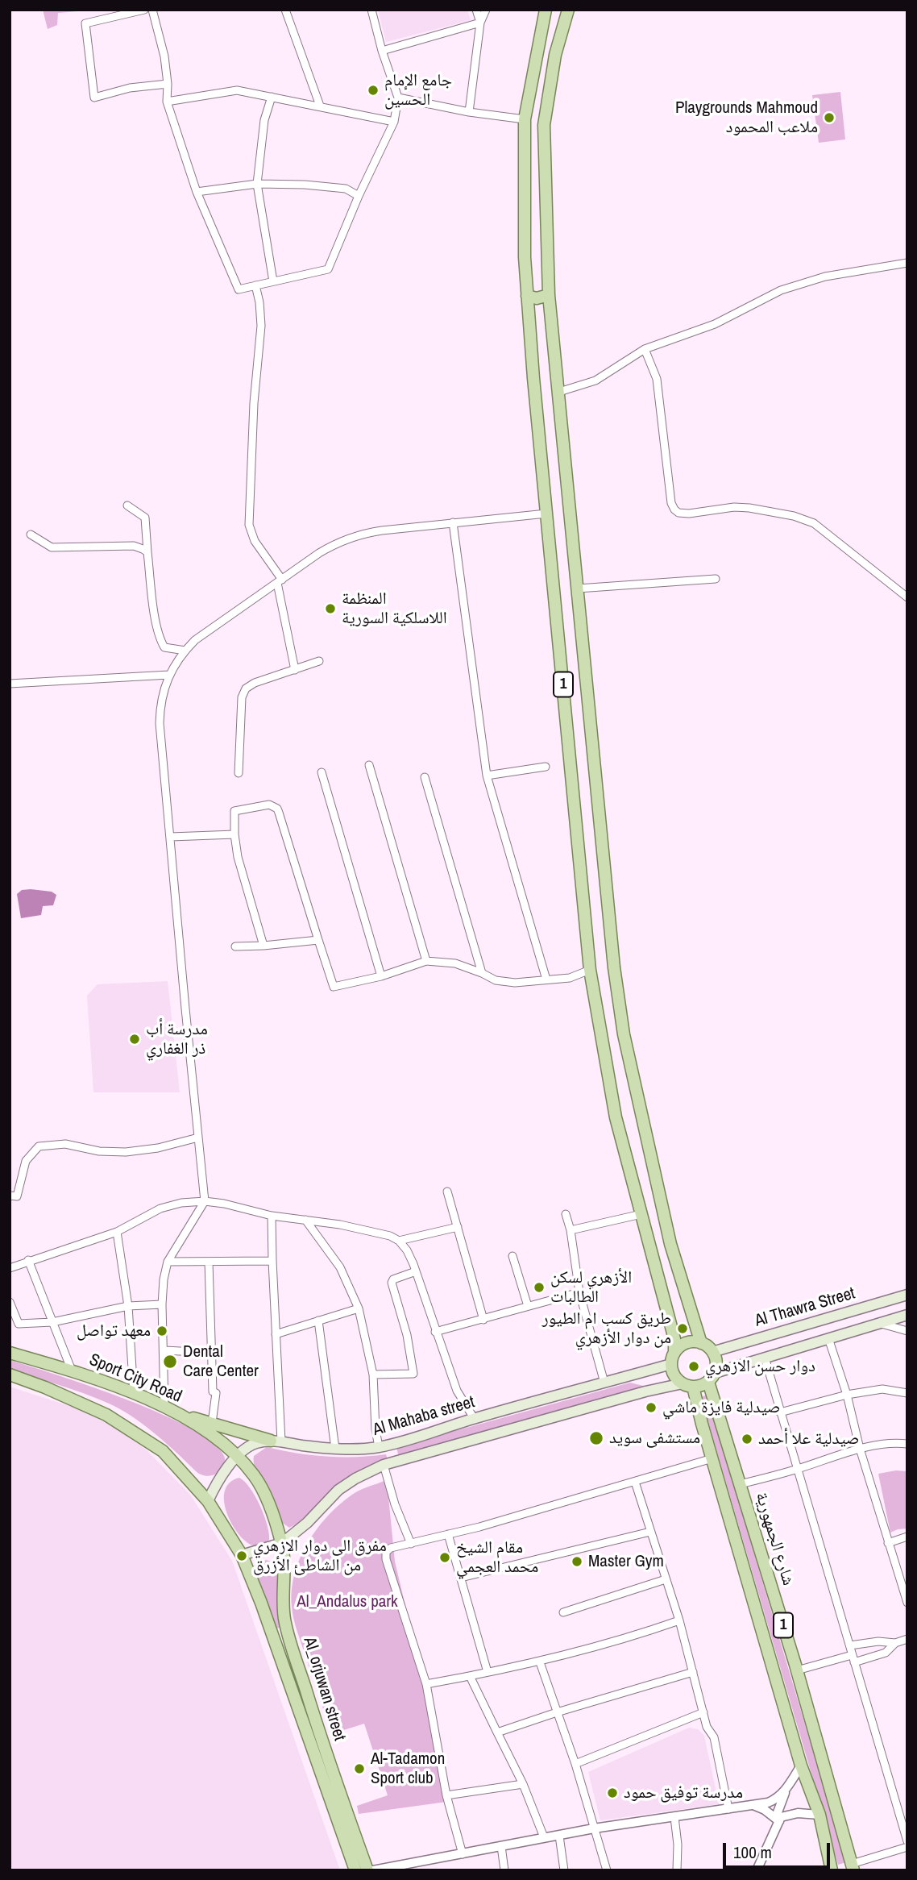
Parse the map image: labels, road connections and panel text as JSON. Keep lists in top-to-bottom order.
{
  "streets": {
    "main road": [
      "1",
      "Al Thawra Street",
      "Sport City Road",
      "Al Mahaba street",
      "شارع الجمهورية",
      "Al_orjuwan street"
    ]
  },
  "crossings": [
    ["1", "Al Thawra Street"],
    ["1", "Al Mahaba street"],
    ["1", "شارع الجمهورية"],
    ["Al Thawra Street", "Al Mahaba street"],
    ["Al Thawra Street", "شارع الجمهورية"],
    ["Sport City Road", "Al Mahaba street"],
    ["Sport City Road", "Al_orjuwan street"],
    ["Al Mahaba street", "شارع الجمهورية"],
    ["Al Mahaba street", "Al_orjuwan street"]
  ],
  "parks": ["Al_Andalus park"],
  "places": [
    "جامع الإمام الحسين",
    "Playgrounds Mahmoud ملاعب المحمود",
    "المنظمة اللاسلكية السورية",
    "مدرسة أب ذر الغفاري",
    "الأزهري لسكن الطالبات",
    "طريق كسب ام الطيور من دوار الأزهري",
    "معهد تواصل",
    "Dental Care Center",
    "دوار حسن الازهري",
    "صيدلية فايزة ماشي",
    "مستشفى سويد",
    "صيدلية علا أحمد",
    "مفرق الى دوار الازهري من الشاطئ الأزرق",
    "مقام الشيخ محمد العجمي",
    "Master Gym",
    "Al-Tadamon Sport club",
    "مدرسة توفيق حمود"
  ],
  "scale_bar": "100 m"
}
